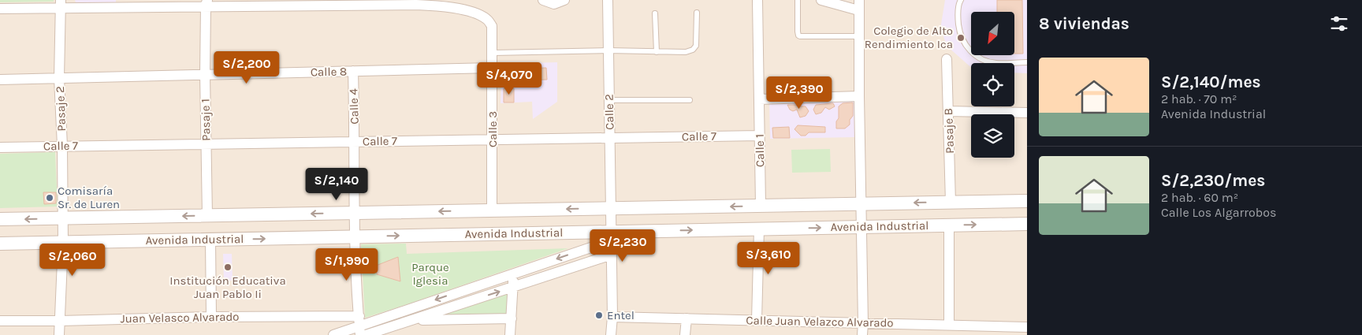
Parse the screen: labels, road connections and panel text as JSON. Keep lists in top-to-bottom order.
{
  "streets": {
    "street": [
      "Calle 8",
      "Calle 4",
      "Pasaje 2",
      "Calle 2",
      "Pasaje 1",
      "Calle 3",
      "Pasaje B",
      "Calle 7",
      "Calle 1",
      "Avenida Industrial",
      "Juan Velasco Alvarado",
      "Calle Juan Velazco Alvarado"
    ]
  },
  "crossings": [
    ["Calle 8", "Calle 4"],
    ["Calle 8", "Pasaje 2"],
    ["Calle 8", "Pasaje 1"],
    ["Calle 8", "Calle 3"],
    ["Calle 4", "Calle 7"],
    ["Calle 4", "Avenida Industrial"],
    ["Calle 4", "Juan Velasco Alvarado"],
    ["Pasaje 2", "Calle 3"],
    ["Pasaje 2", "Calle 7"],
    ["Pasaje 2", "Avenida Industrial"],
    ["Pasaje 2", "Juan Velasco Alvarado"],
    ["Calle 2", "Calle 7"],
    ["Calle 2", "Avenida Industrial"],
    ["Calle 2", "Calle Juan Velazco Alvarado"],
    ["Pasaje 1", "Calle 3"],
    ["Pasaje 1", "Calle 7"],
    ["Pasaje 1", "Avenida Industrial"],
    ["Calle 3", "Calle 7"],
    ["Calle 3", "Avenida Industrial"],
    ["Pasaje B", "Avenida Industrial"],
    ["Calle 7", "Calle 1"],
    ["Calle 1", "Avenida Industrial"]
  ],
  "parks": ["Parque Iglesia"],
  "places": [
    "Colegio de Alto Rendimiento Ica",
    "Comisaría Sr. de Luren",
    "Institución Educativa Juan Pablo Ii",
    "Entel"
  ],
  "north": "bottom left",
  "page": {
    "heading": "8 viviendas",
    "list": [
      {
        "name": "S/2,140/mes",
        "note": "2 hab. · 70 m² · Avenida Industrial"
      },
      {
        "name": "S/2,230/mes",
        "note": "2 hab. · 60 m² · Calle Los Algarrobos"
      }
    ],
    "price": [
      "S/2,200",
      "S/4,070",
      "S/2,390",
      "S/2,140",
      "S/2,230",
      "S/3,610",
      "S/2,060",
      "S/1,990"
    ]
  }
}
